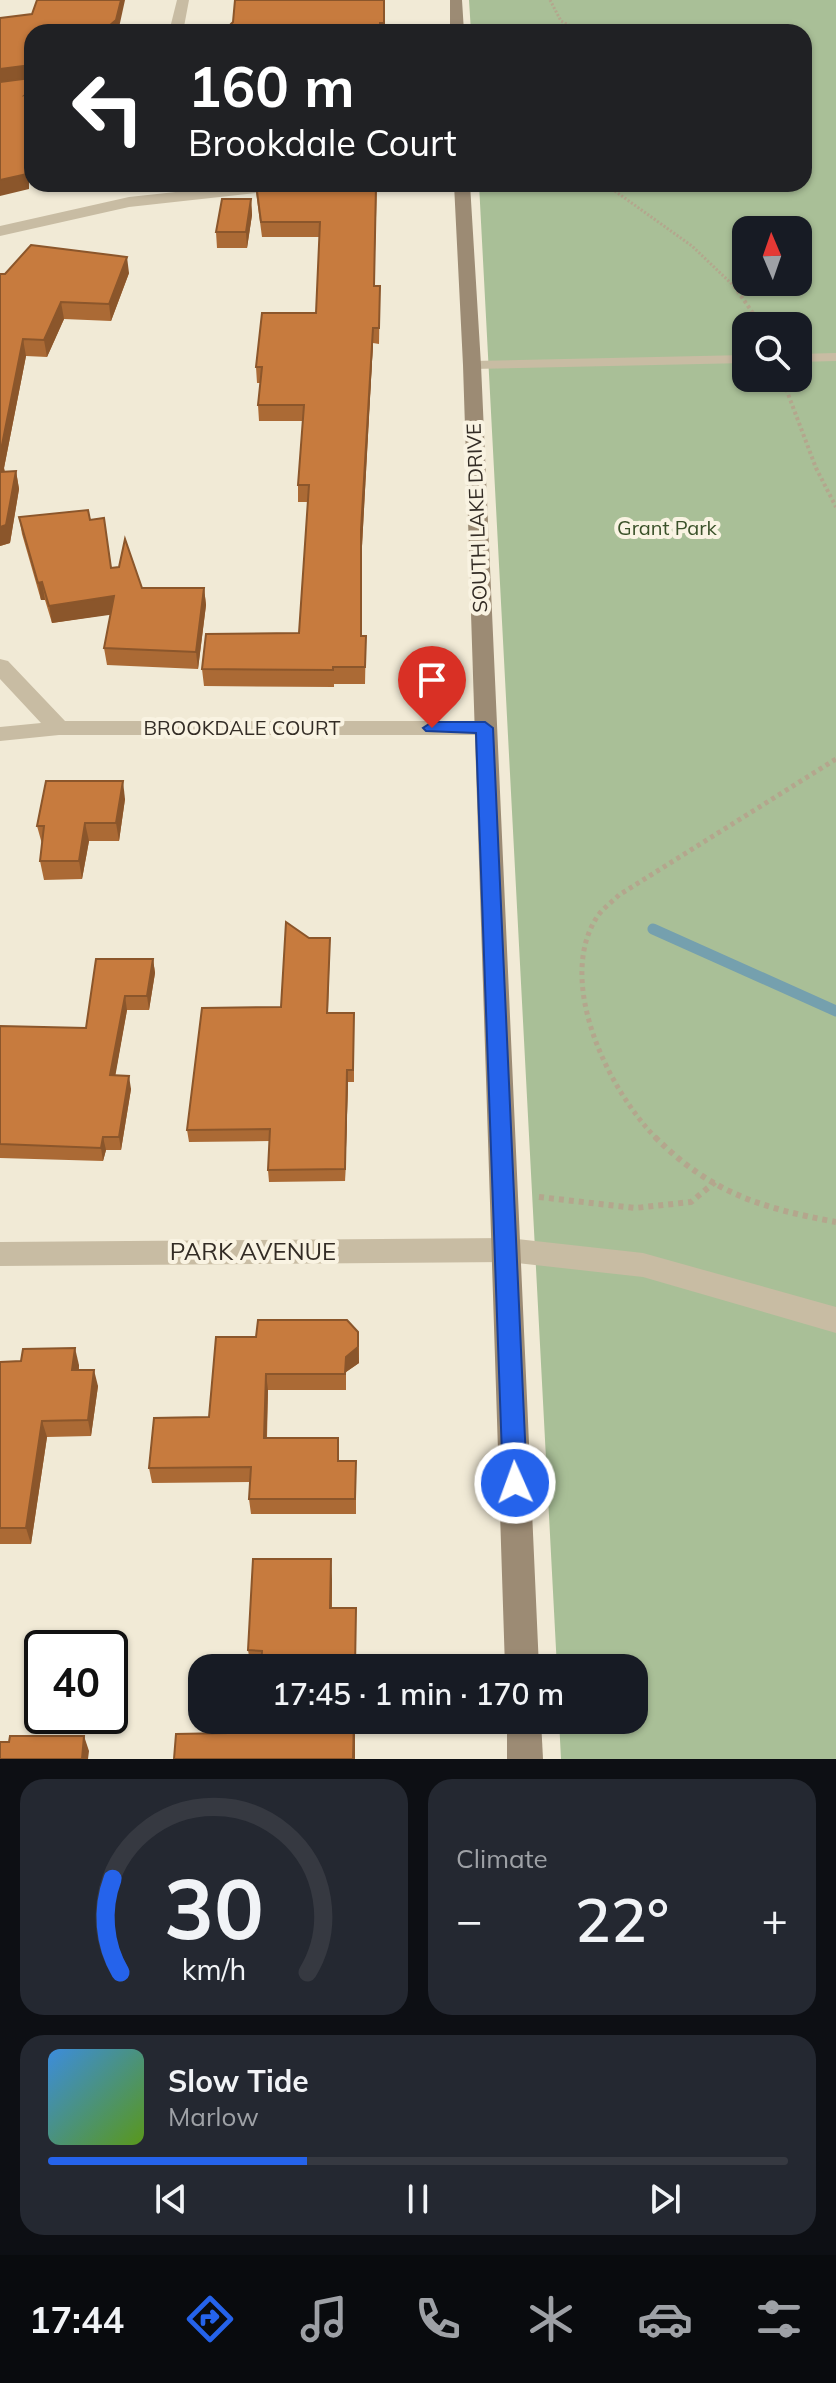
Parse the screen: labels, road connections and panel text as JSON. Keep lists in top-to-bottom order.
{
  "streets": {
    "street": ["SOUTH LAKE DRIVE", "BROOKDALE COURT", "PARK AVENUE"]
  },
  "crossings": [
    ["SOUTH LAKE DRIVE", "BROOKDALE COURT"],
    ["SOUTH LAKE DRIVE", "PARK AVENUE"]
  ],
  "parks": ["Grant Park"],
  "north": "top",
  "page": {
    "turn": ["160 m", "Brookdale Court"],
    "limit": "40",
    "trip": "17:45 · 1 min · 170 m",
    "tile": "Climate",
    "heat": ["−", "22°", "+"],
    "song": ["Slow Tide", "Marlow"],
    "tabs": "17:44",
    "gauge": ["30", "km/h"]
  }
}
